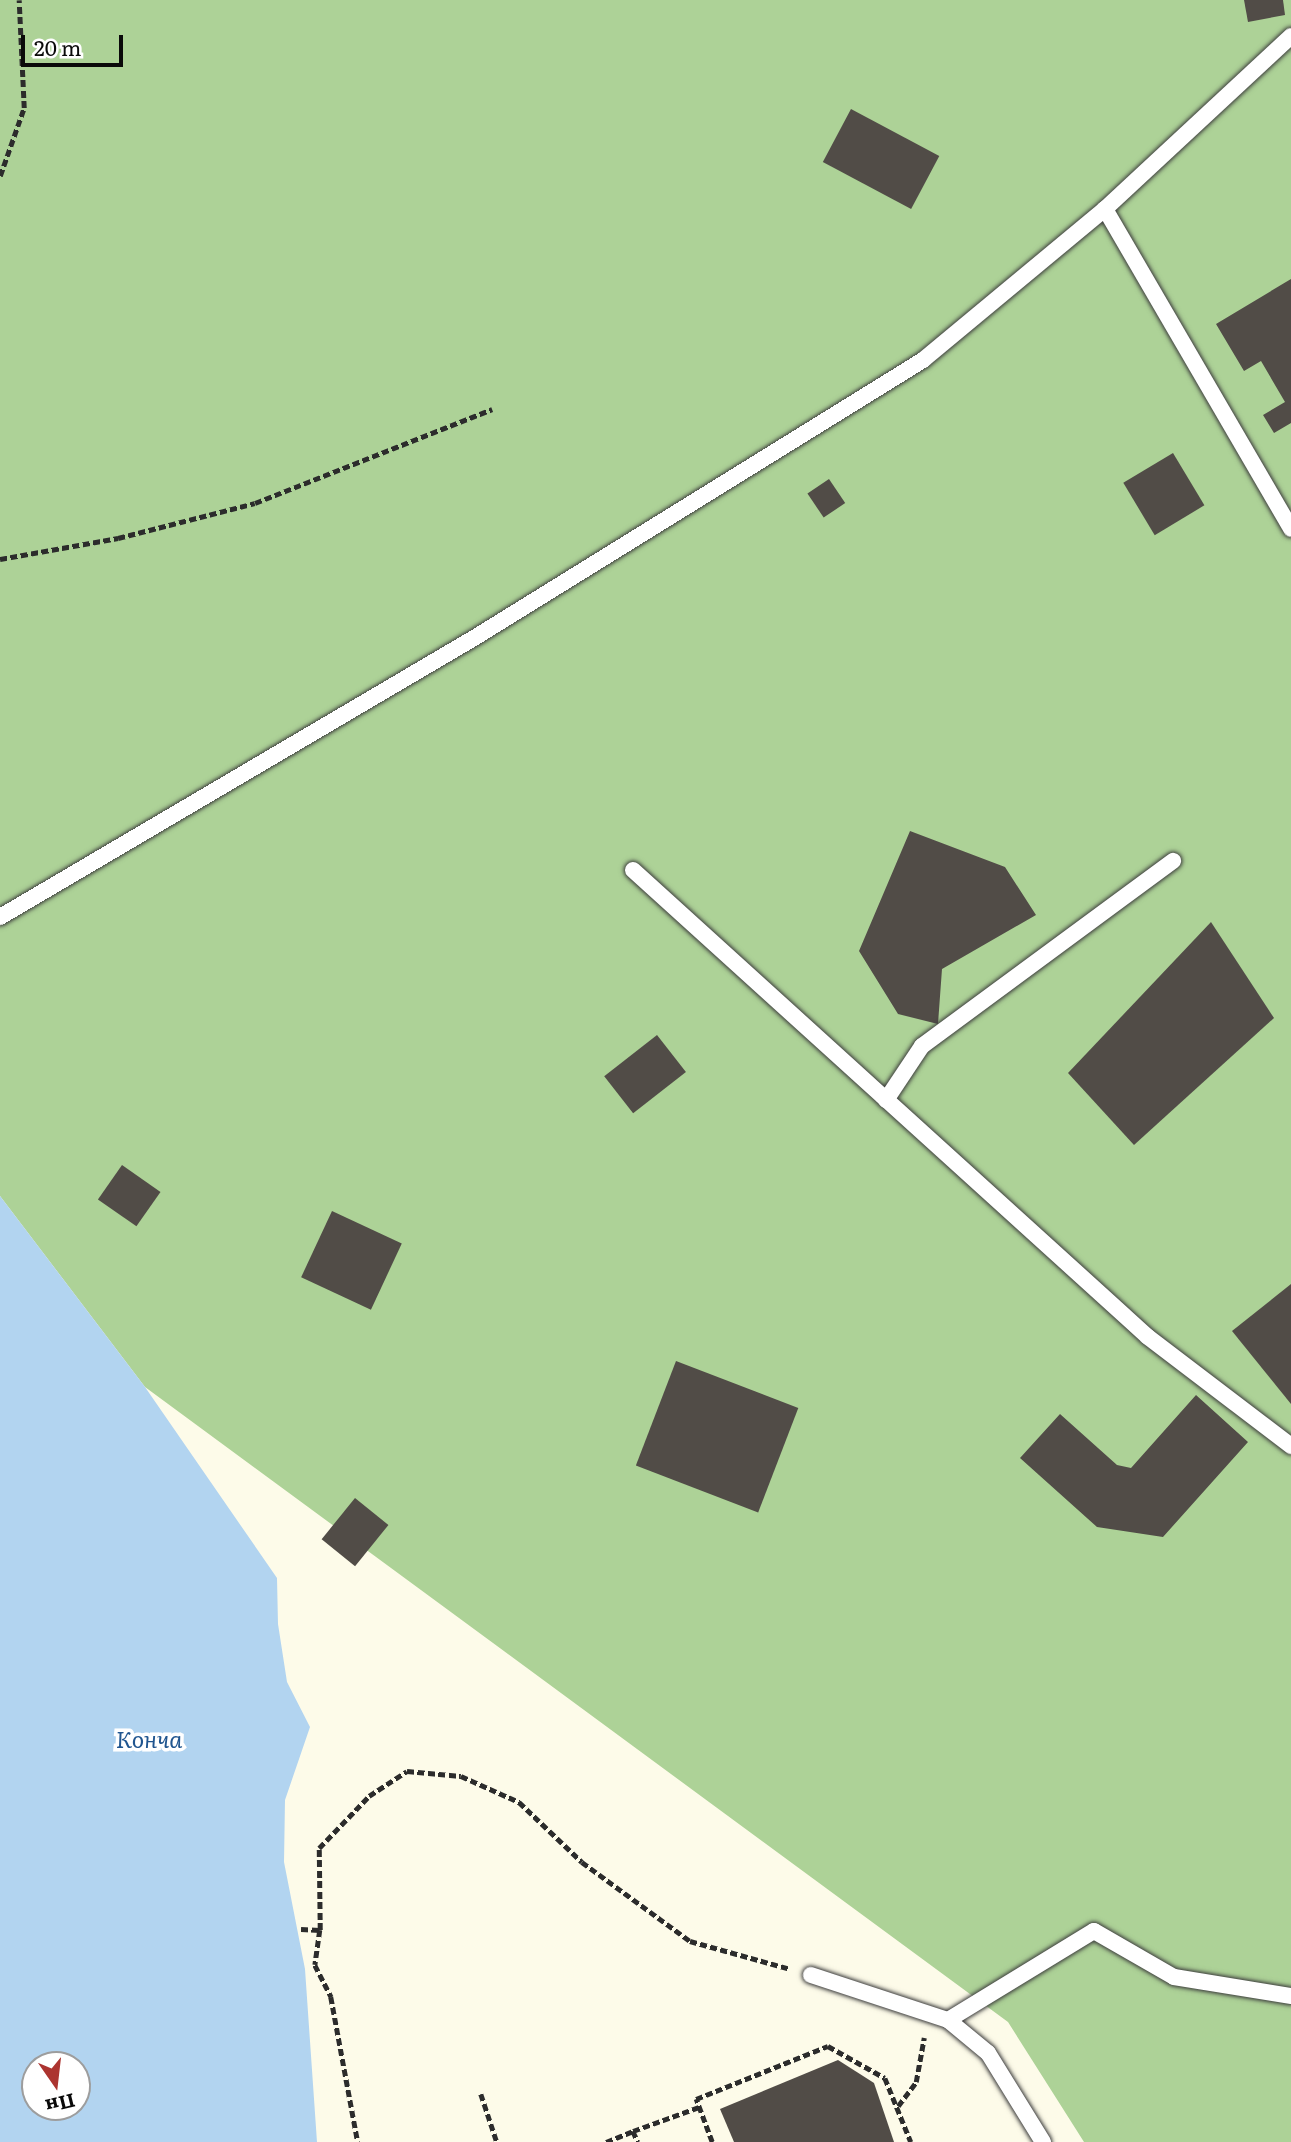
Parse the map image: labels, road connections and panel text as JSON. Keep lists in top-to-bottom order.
{
  "water": ["Конча"],
  "scale_bar": "20 m",
  "north": "bottom"
}
